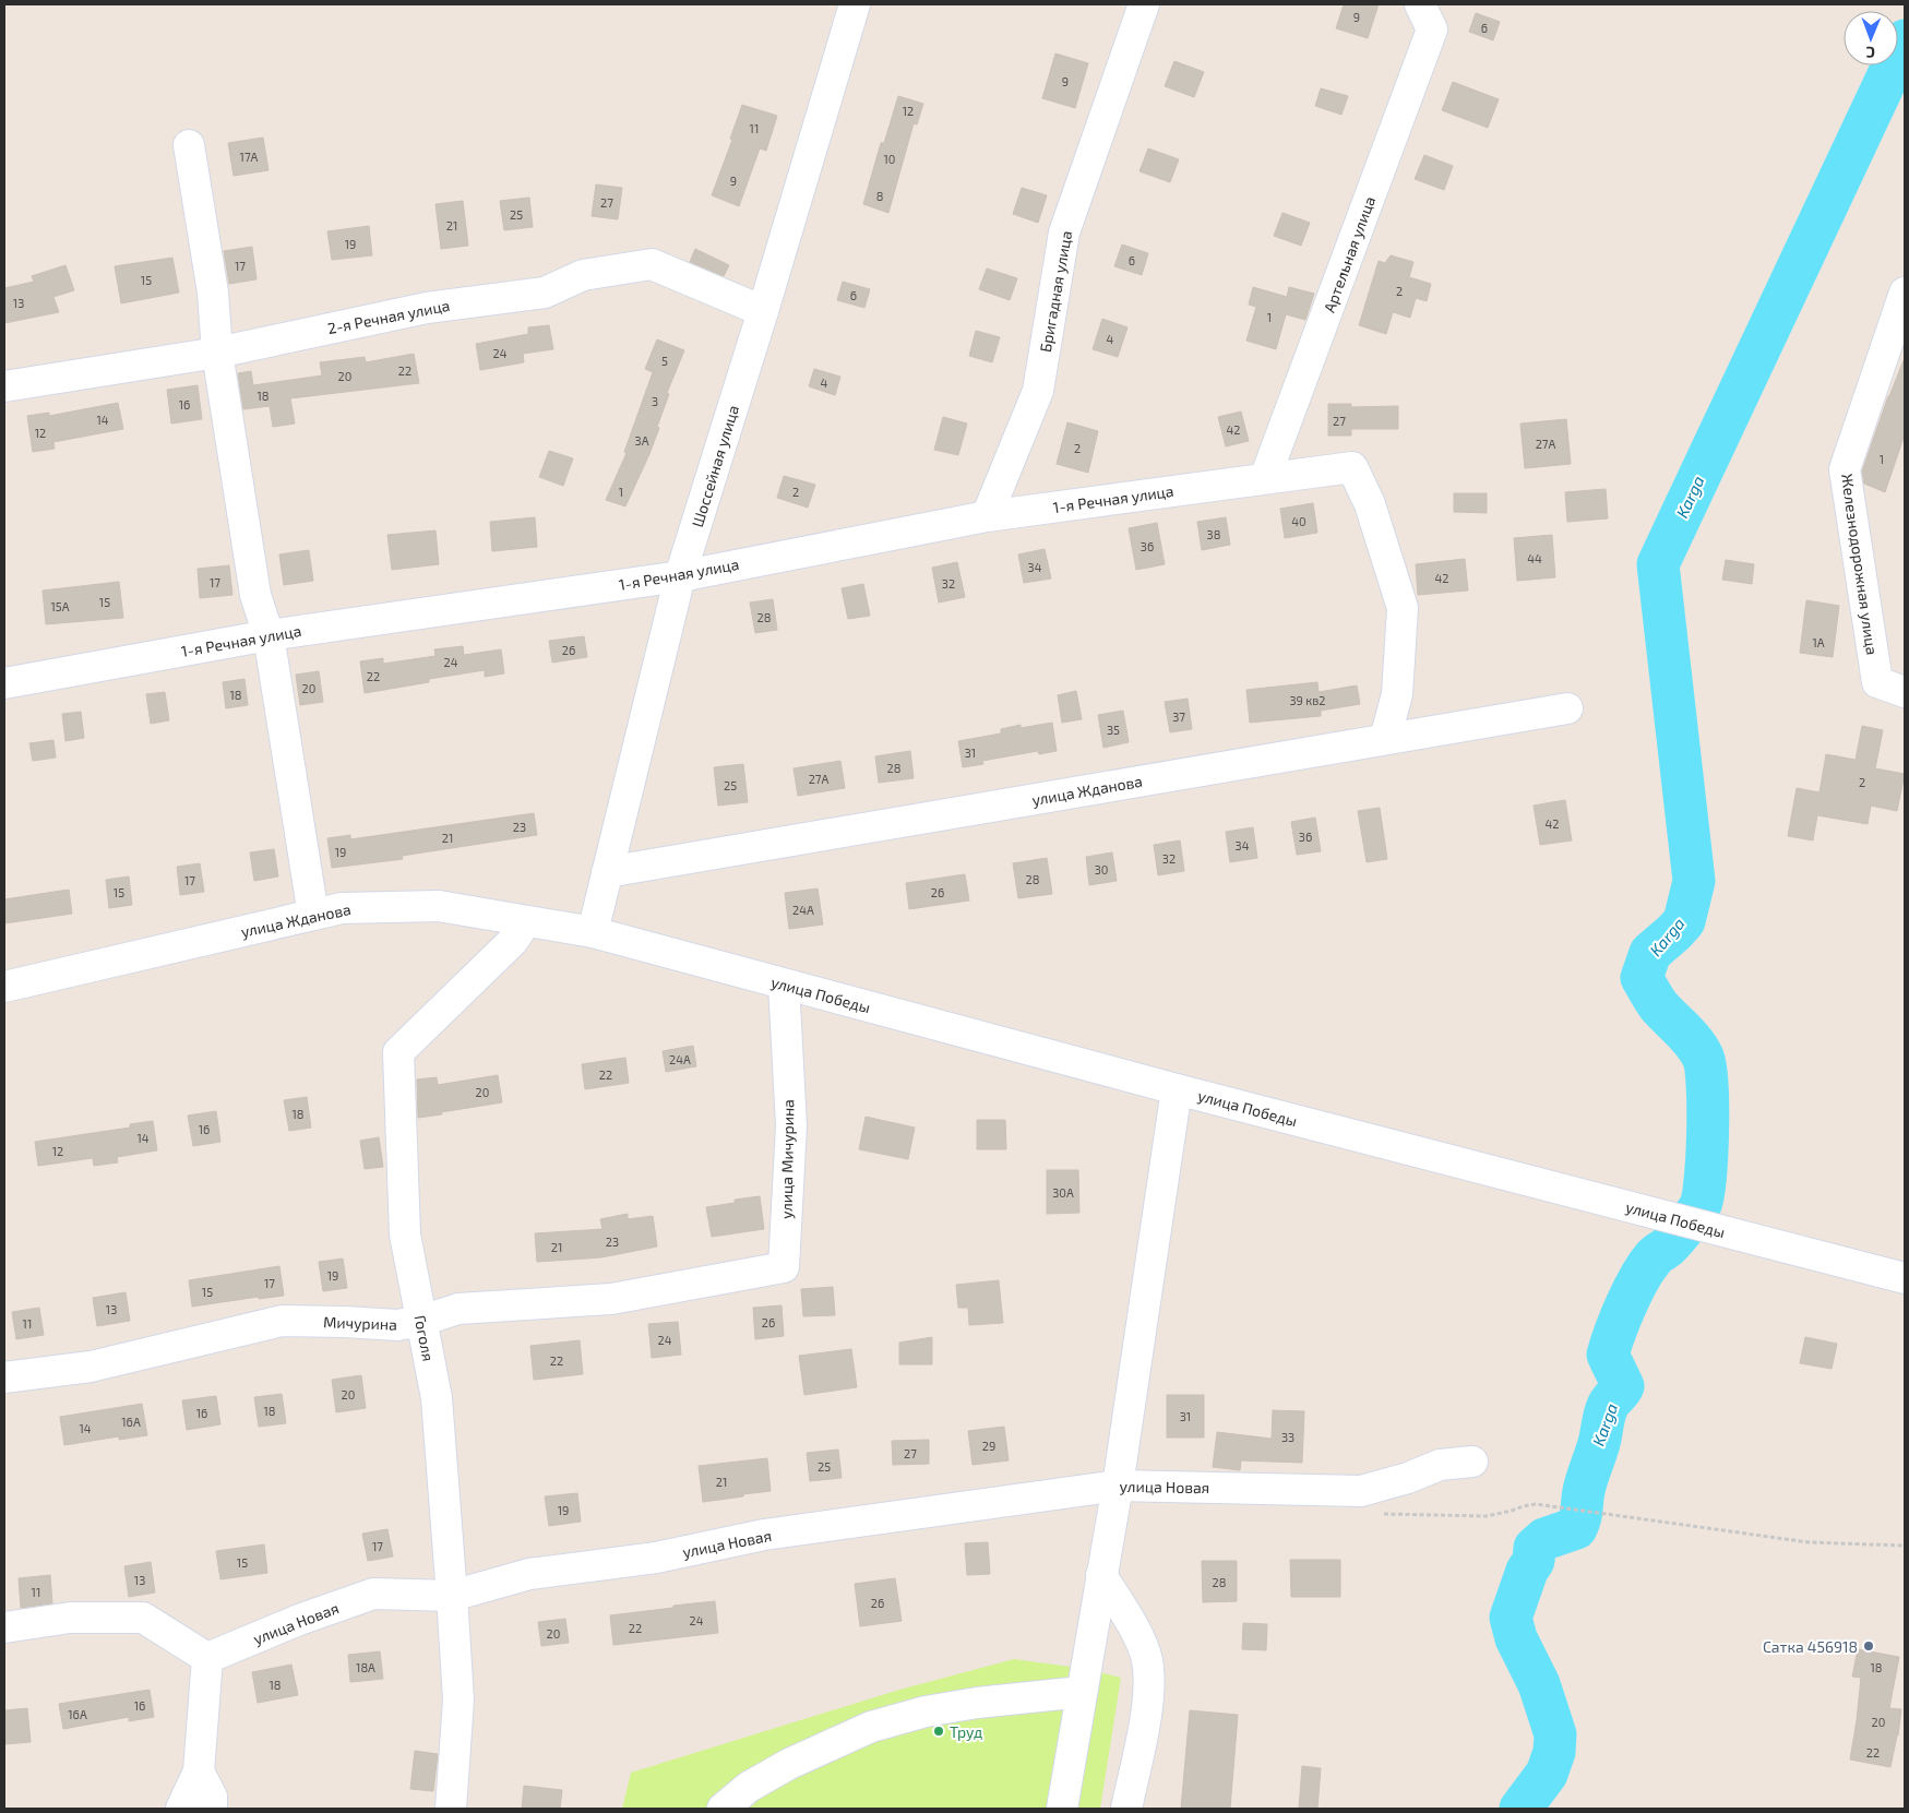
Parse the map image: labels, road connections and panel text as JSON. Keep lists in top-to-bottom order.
{
  "streets": {
    "street": [
      "Артельная улица",
      "Бригадная улица",
      "2-я Речная улица",
      "Шоссейная улица",
      "1-я Речная улица",
      "Железнодорожная улица",
      "улица Жданова",
      "улица Победы",
      "улица Мичурина",
      "Мичурина",
      "Гоголя",
      "улица Новая"
    ]
  },
  "crossings": [
    ["Артельная улица", "1-я Речная улица"],
    ["Бригадная улица", "1-я Речная улица"],
    ["2-я Речная улица", "Шоссейная улица"],
    ["Шоссейная улица", "1-я Речная улица"],
    ["Шоссейная улица", "улица Жданова"],
    ["Шоссейная улица", "улица Победы"],
    ["1-я Речная улица", "улица Жданова"],
    ["улица Жданова", "улица Победы"],
    ["улица Жданова", "Гоголя"],
    ["улица Победы", "улица Мичурина"],
    ["улица Мичурина", "Мичурина"],
    ["Мичурина", "Гоголя"],
    ["Гоголя", "улица Новая"]
  ],
  "water": ["Karga"],
  "places": ["Сатка 456918", "Труд"],
  "house_numbers": [
    "9",
    "6",
    "9",
    "12",
    "11",
    "17А",
    "10",
    "9",
    "8",
    "27",
    "25",
    "21",
    "19",
    "6",
    "17",
    "15",
    "2",
    "6",
    "13",
    "1",
    "4",
    "24",
    "5",
    "22",
    "20",
    "4",
    "18",
    "3",
    "16",
    "14",
    "27",
    "42",
    "12",
    "3А",
    "27А",
    "2",
    "1",
    "1",
    "2",
    "40",
    "38",
    "36",
    "44",
    "34",
    "42",
    "17",
    "32",
    "15",
    "15А",
    "28",
    "1А",
    "26",
    "24",
    "22",
    "20",
    "18",
    "39 кв2",
    "37",
    "35",
    "31",
    "28",
    "27А",
    "2",
    "25",
    "42",
    "23",
    "36",
    "21",
    "34",
    "19",
    "32",
    "30",
    "28",
    "17",
    "15",
    "26",
    "24А",
    "24А",
    "22",
    "20",
    "18",
    "16",
    "14",
    "12",
    "30А",
    "23",
    "21",
    "19",
    "17",
    "15",
    "13",
    "26",
    "11",
    "24",
    "22",
    "20",
    "18",
    "16",
    "31",
    "16А",
    "14",
    "33",
    "29",
    "27",
    "25",
    "21",
    "19",
    "17",
    "15",
    "13",
    "28",
    "11",
    "26",
    "24",
    "22",
    "20",
    "18А",
    "18",
    "18",
    "16",
    "16А",
    "20",
    "22"
  ],
  "north": "bottom"
}
